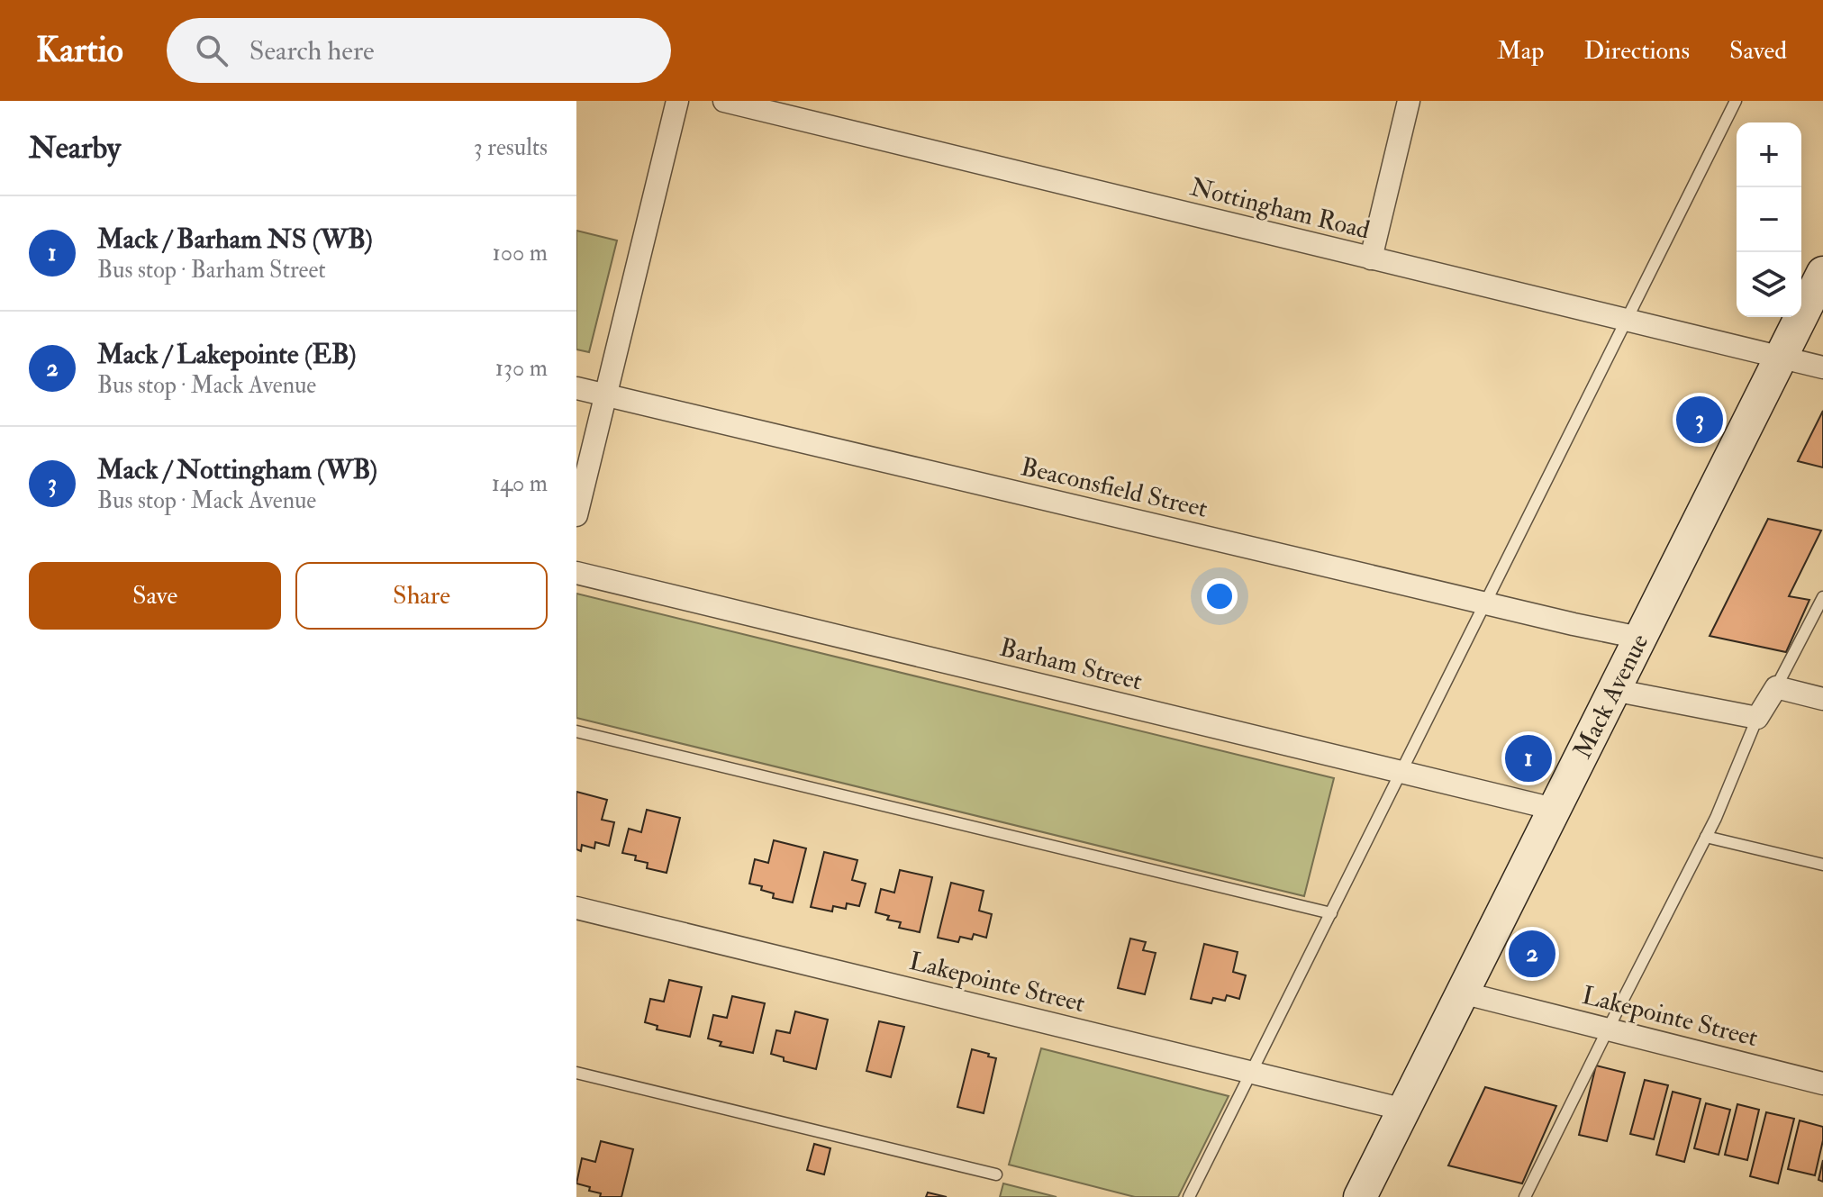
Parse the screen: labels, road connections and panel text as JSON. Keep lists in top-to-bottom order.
{
  "streets": {
    "main road": ["Mack Avenue"],
    "street": [
      "Nottingham Road",
      "Beaconsfield Street",
      "Barham Street",
      "Lakepointe Street"
    ]
  },
  "crossings": [
    ["Nottingham Road", "Mack Avenue"],
    ["Beaconsfield Street", "Mack Avenue"],
    ["Barham Street", "Mack Avenue"],
    ["Mack Avenue", "Lakepointe Street"]
  ],
  "page": {
    "header": "Kartio",
    "search": "Search here",
    "nav": ["Map", "Directions", "Saved"],
    "heading": ["Nearby", "3 results"],
    "map_buttons": ["+", "−"],
    "list": [
      {
        "mark": "1",
        "name": "Mack / Barham NS (WB)",
        "note": "Bus stop · Barham Street",
        "value": "100 m"
      },
      {
        "mark": "2",
        "name": "Mack / Lakepointe (EB)",
        "note": "Bus stop · Mack Avenue",
        "value": "130 m"
      },
      {
        "mark": "3",
        "name": "Mack / Nottingham (WB)",
        "note": "Bus stop · Mack Avenue",
        "value": "140 m"
      }
    ],
    "pins": ["3", "1", "2"],
    "buttons": ["Save", "Share"]
  }
}
